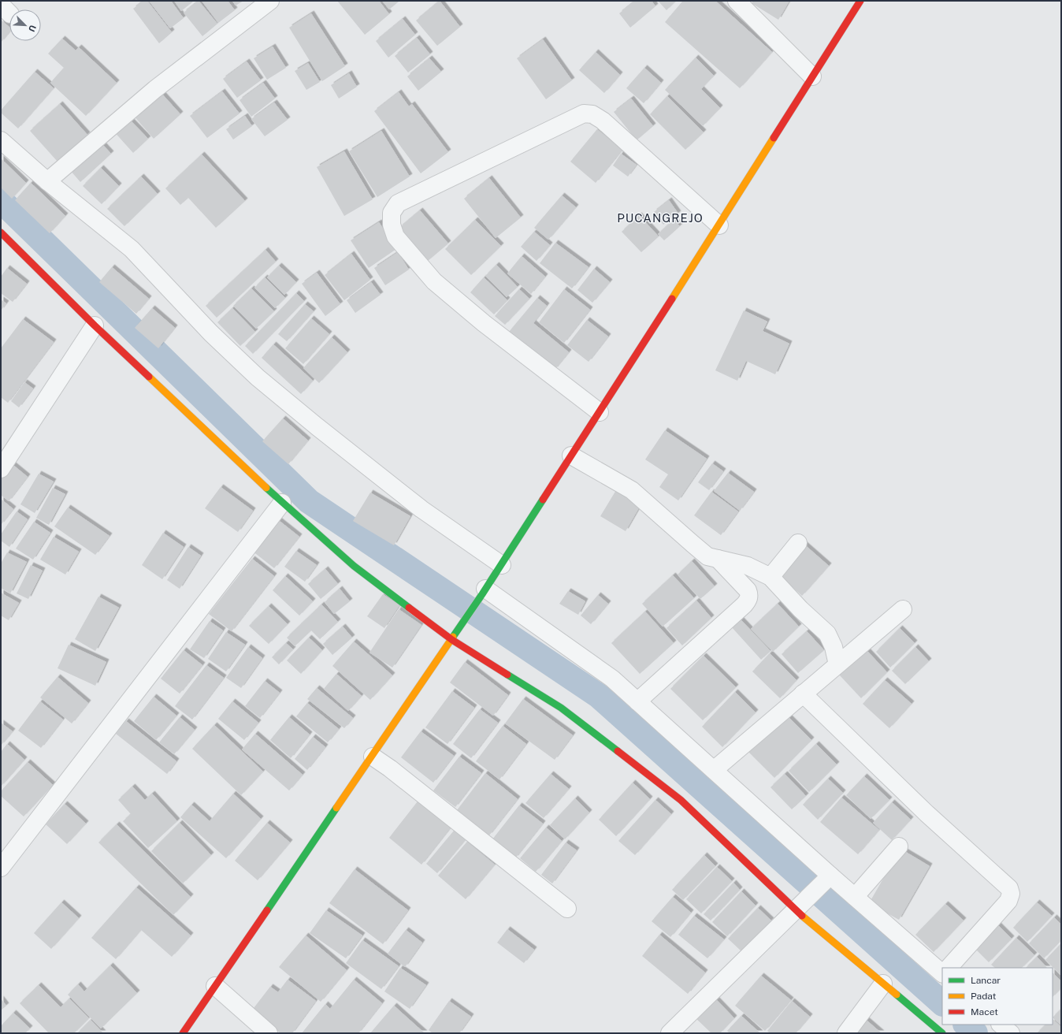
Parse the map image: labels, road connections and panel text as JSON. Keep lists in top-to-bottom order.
{
  "districts": ["PUCANGREJO"],
  "legend": ["Lancar", "Padat", "Macet"],
  "north": "bottom right"
}
